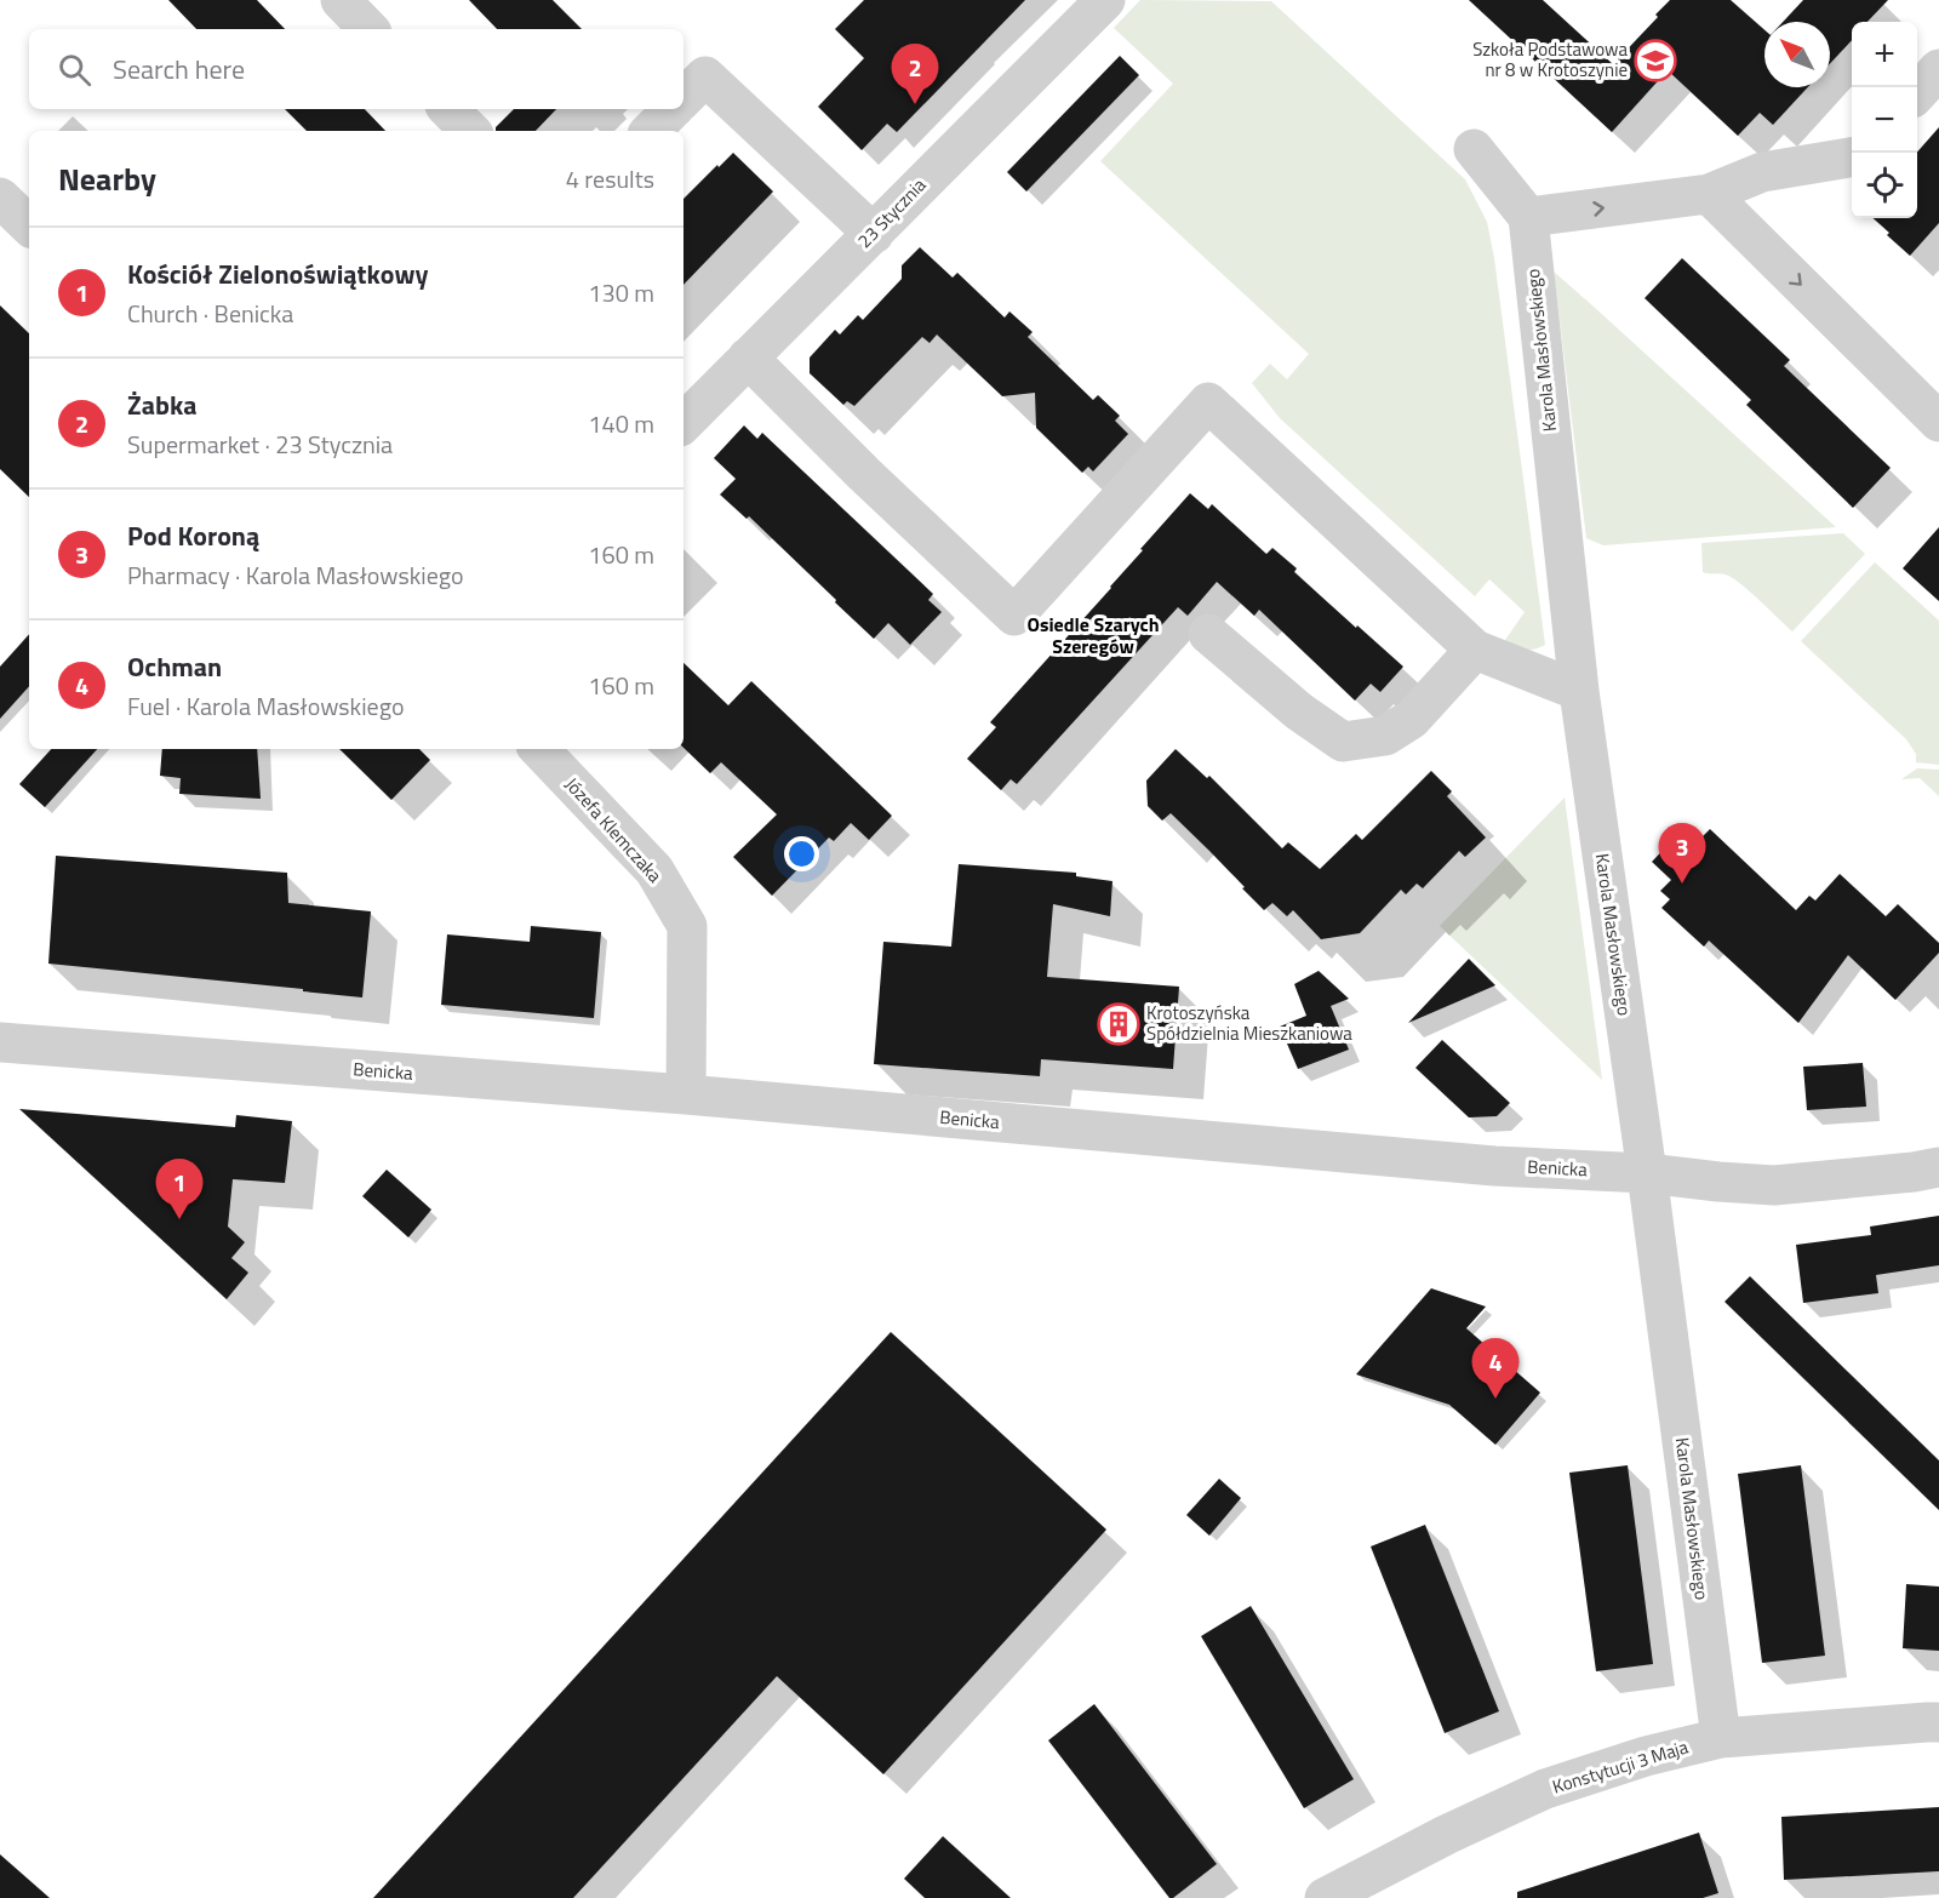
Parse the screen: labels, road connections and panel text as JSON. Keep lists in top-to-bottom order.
{
  "streets": {
    "street": [
      "23 Stycznia",
      "Karola Masłowskiego",
      "Józefa Klemczaka",
      "Benicka",
      "Konstytucji 3 Maja"
    ]
  },
  "crossings": [
    ["Karola Masłowskiego", "Benicka"],
    ["Karola Masłowskiego", "Konstytucji 3 Maja"],
    ["Józefa Klemczaka", "Benicka"]
  ],
  "districts": ["Osiedle Szarych Szeregów"],
  "places": {
    "school or university": ["Szkoła Podstawowa nr 8 w Krotoszynie"],
    "building": ["Krotoszyńska Spółdzielnia Mieszkaniowa"]
  },
  "north": "top left",
  "page": {
    "map_buttons": ["+", "−"],
    "search": "Search here",
    "pins": [
      "2",
      "3",
      "1",
      "4"
    ],
    "heading": ["Nearby", "4 results"],
    "list": [
      {
        "mark": "1",
        "name": "Kościół Zielonoświątkowy",
        "note": "Church · Benicka",
        "value": "130 m"
      },
      {
        "mark": "2",
        "name": "Żabka",
        "note": "Supermarket · 23 Stycznia",
        "value": "140 m"
      },
      {
        "mark": "3",
        "name": "Pod Koroną",
        "note": "Pharmacy · Karola Masłowskiego",
        "value": "160 m"
      },
      {
        "mark": "4",
        "name": "Ochman",
        "note": "Fuel · Karola Masłowskiego",
        "value": "160 m"
      }
    ]
  }
}
